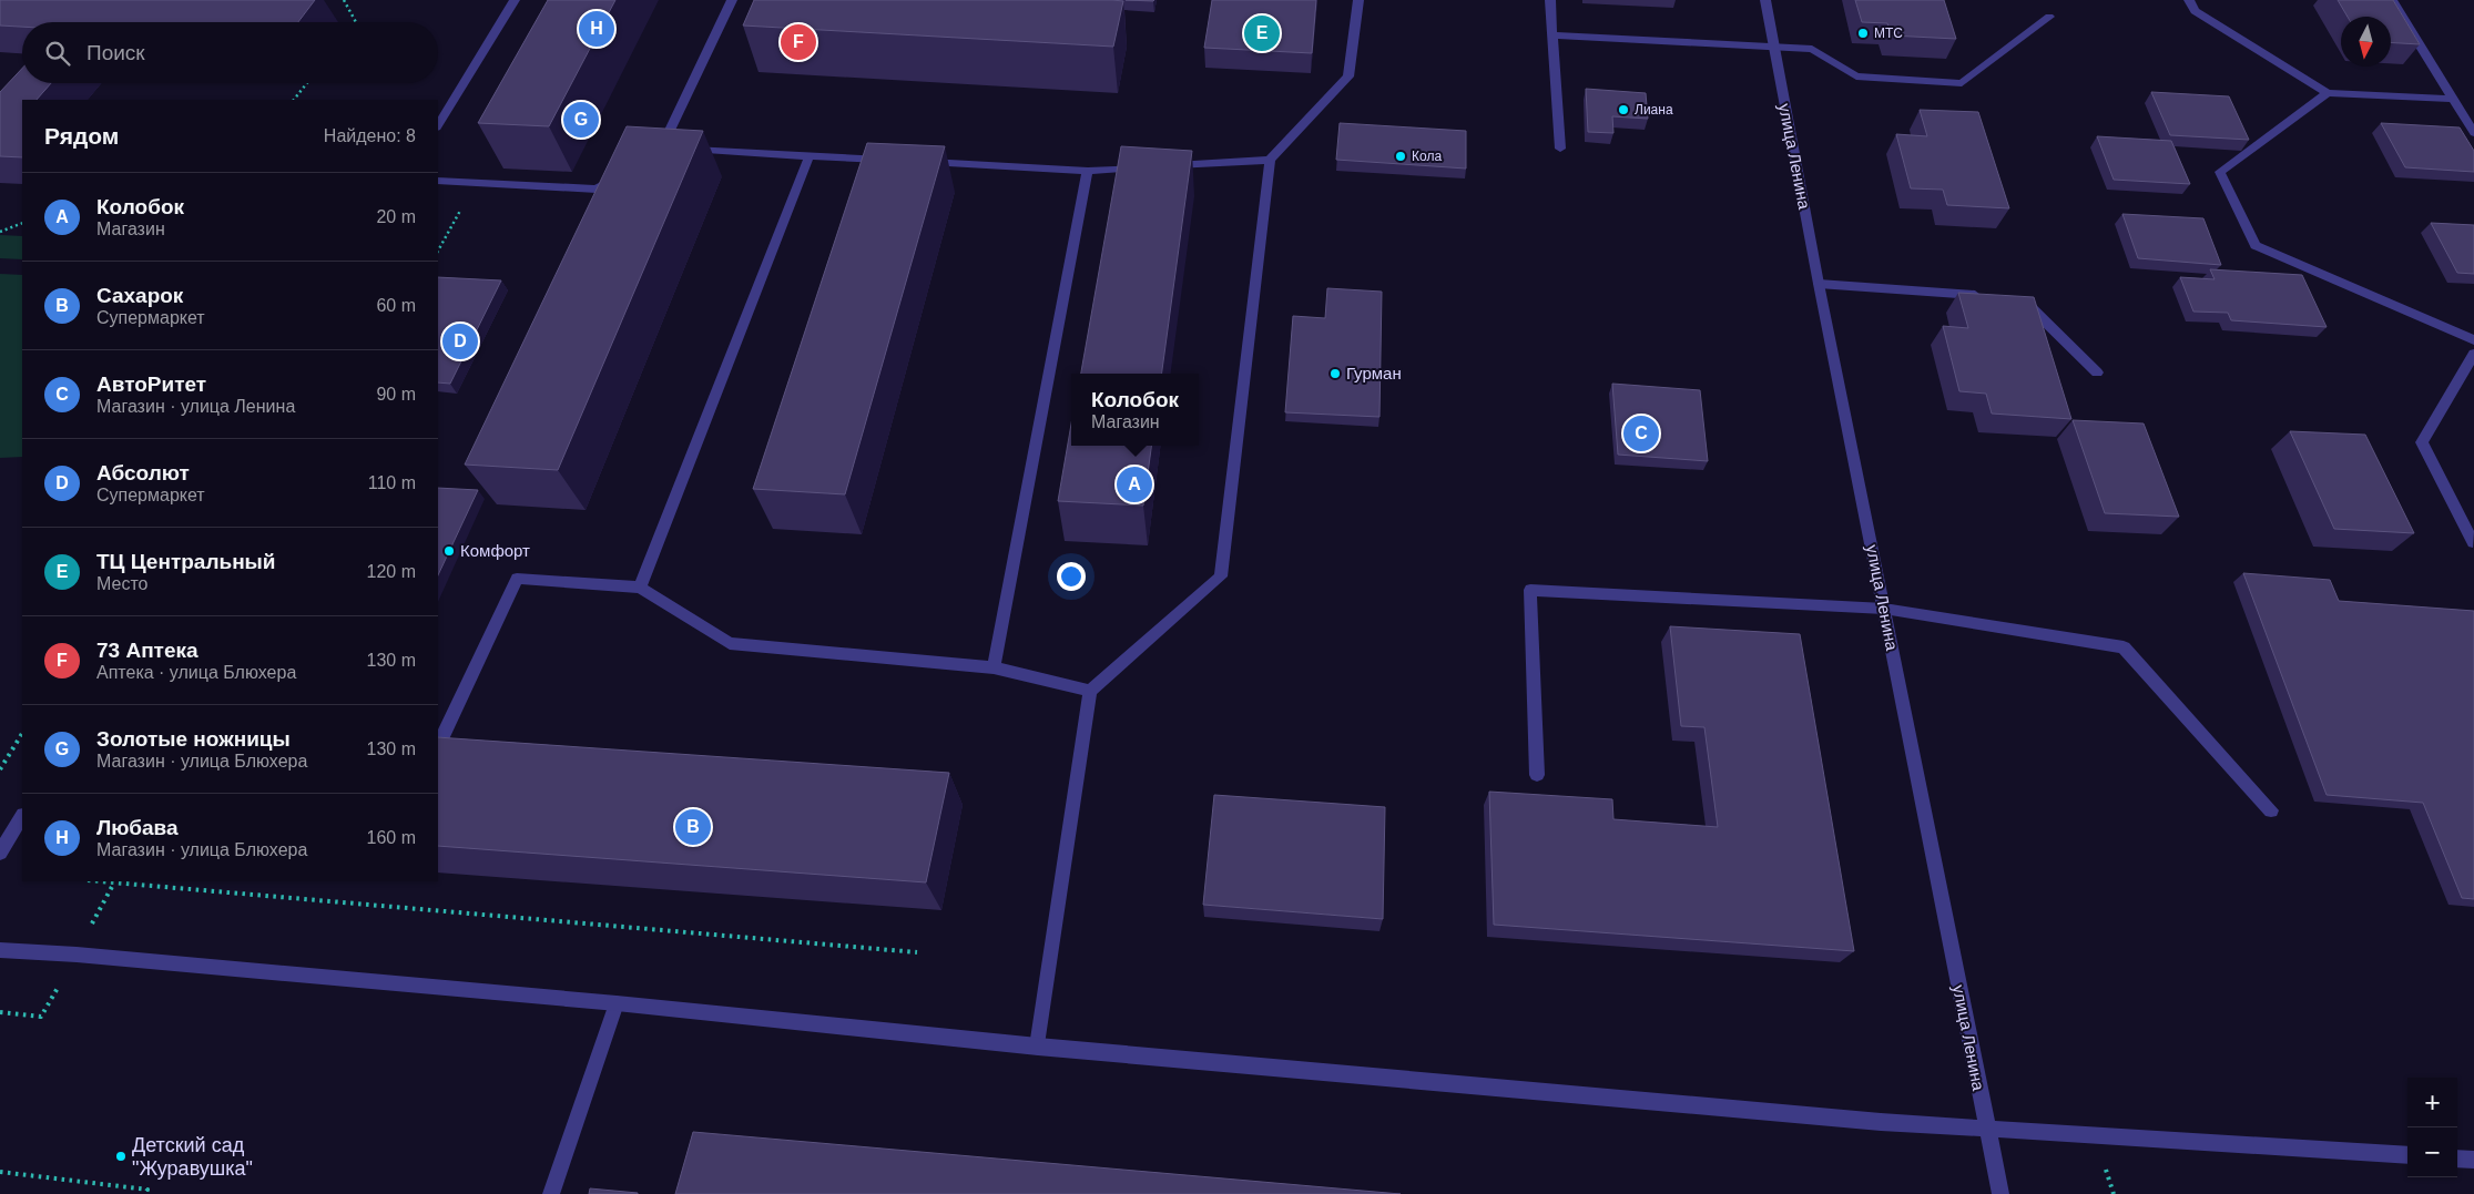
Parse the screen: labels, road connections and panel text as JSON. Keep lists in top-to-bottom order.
{
  "streets": {
    "street": ["улица Ленина"]
  },
  "places": [
    "МТС",
    "Лиана",
    "Кола",
    "Гурман",
    "Комфорт",
    "Детский сад \"Журавушка\""
  ],
  "north": "bottom",
  "page": {
    "pins": [
      "H",
      "E",
      "F",
      "G",
      "D",
      "C",
      "A",
      "B"
    ],
    "search": "Поиск",
    "heading": ["Рядом", "Найдено: 8"],
    "list": [
      {
        "mark": "A",
        "name": "Колобок",
        "note": "Магазин",
        "value": "20 m"
      },
      {
        "mark": "B",
        "name": "Сахарок",
        "note": "Супермаркет",
        "value": "60 m"
      },
      {
        "mark": "C",
        "name": "АвтоРитет",
        "note": "Магазин · улица Ленина",
        "value": "90 m"
      },
      {
        "mark": "D",
        "name": "Абсолют",
        "note": "Супермаркет",
        "value": "110 m"
      },
      {
        "mark": "E",
        "name": "ТЦ Центральный",
        "note": "Место",
        "value": "120 m"
      },
      {
        "mark": "F",
        "name": "73 Аптека",
        "note": "Аптека · улица Блюхера",
        "value": "130 m"
      },
      {
        "mark": "G",
        "name": "Золотые ножницы",
        "note": "Магазин · улица Блюхера",
        "value": "130 m"
      },
      {
        "mark": "H",
        "name": "Любава",
        "note": "Магазин · улица Блюхера",
        "value": "160 m"
      }
    ],
    "popup": ["Колобок", "Магазин"],
    "map_buttons": ["+", "−"]
  }
}
